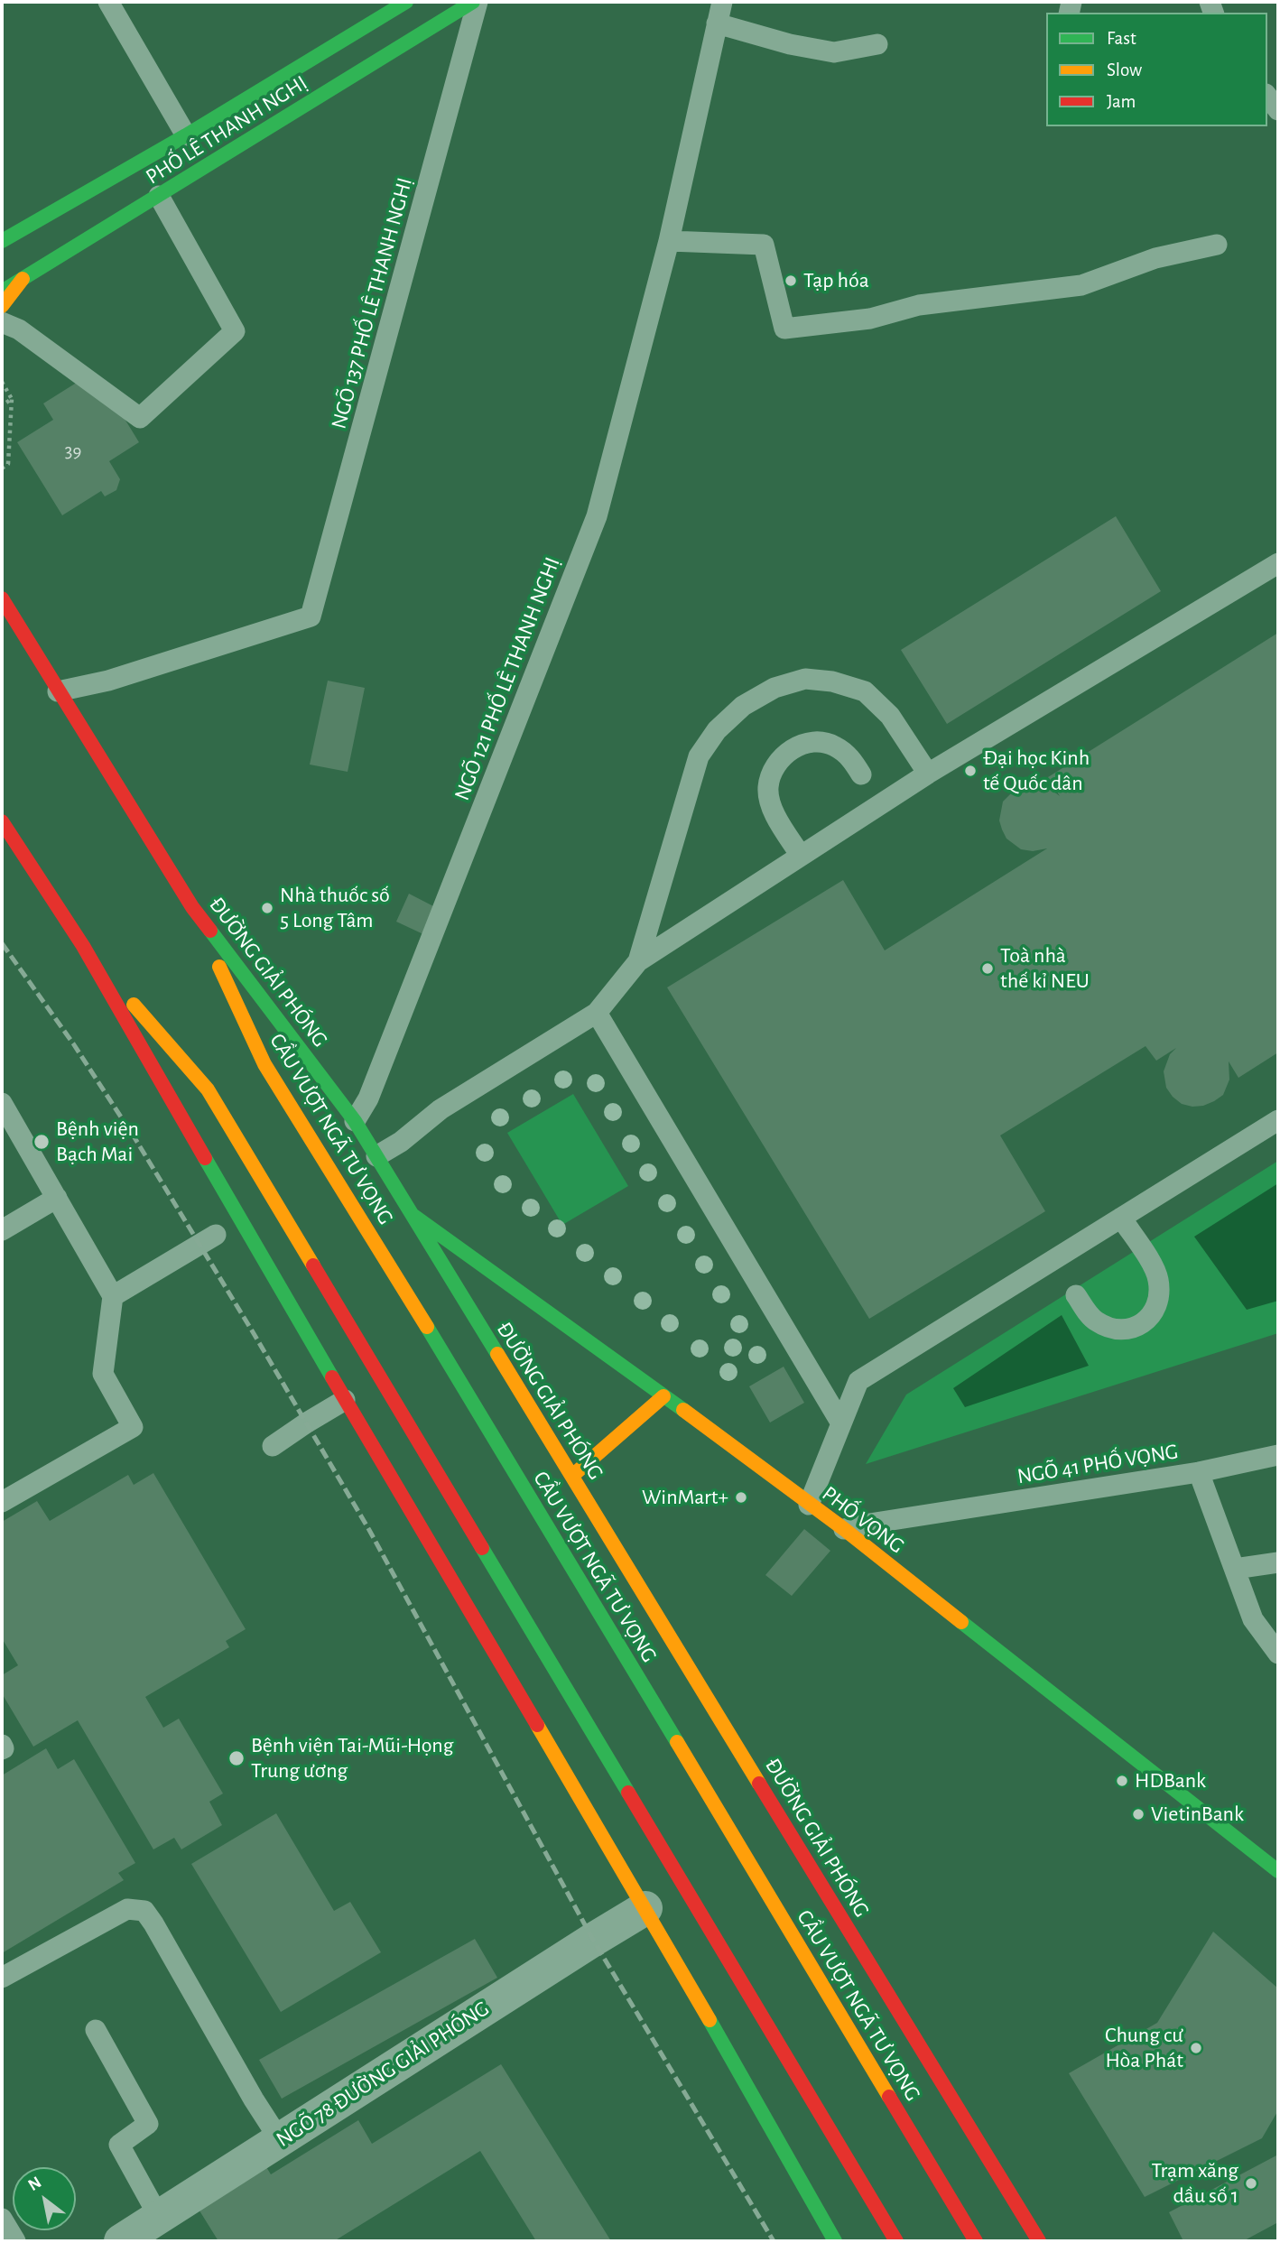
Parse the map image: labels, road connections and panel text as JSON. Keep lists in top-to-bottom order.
{
  "streets": {
    "main road": [
      "PHỐ LÊ THANH NGHỊ",
      "ĐƯỜNG GIẢI PHÓNG",
      "CẦU VƯỢT NGÃ TƯ VỌNG",
      "PHỐ VỌNG"
    ],
    "street": ["NGÕ 78 ĐƯỜNG GIẢI PHÓNG"],
    "lane": ["NGÕ 137 PHỐ LÊ THANH NGHỊ", "NGÕ 121 PHỐ LÊ THANH NGHỊ", "NGÕ 41 PHỐ VỌNG"]
  },
  "crossings": [
    ["PHỐ LÊ THANH NGHỊ", "NGÕ 137 PHỐ LÊ THANH NGHỊ"],
    ["NGÕ 137 PHỐ LÊ THANH NGHỊ", "ĐƯỜNG GIẢI PHÓNG"],
    ["NGÕ 121 PHỐ LÊ THANH NGHỊ", "ĐƯỜNG GIẢI PHÓNG"],
    ["ĐƯỜNG GIẢI PHÓNG", "CẦU VƯỢT NGÃ TƯ VỌNG"],
    ["ĐƯỜNG GIẢI PHÓNG", "PHỐ VỌNG"],
    ["NGÕ 41 PHỐ VỌNG", "PHỐ VỌNG"]
  ],
  "places": [
    "Tạp hóa",
    "Đại học Kinh tế Quốc dân",
    "Nhà thuốc số 5 Long Tâm",
    "Toà nhà thế kỉ NEU",
    "Bệnh viện Bạch Mai",
    "WinMart+",
    "Bệnh viện Tai-Mũi-Họng Trung ương",
    "HDBank",
    "VietinBank",
    "Chung cư Hòa Phát",
    "Trạm xăng dầu số 1"
  ],
  "house_numbers": ["39"],
  "legend": ["Fast", "Slow", "Jam"],
  "north": "top left"
}
